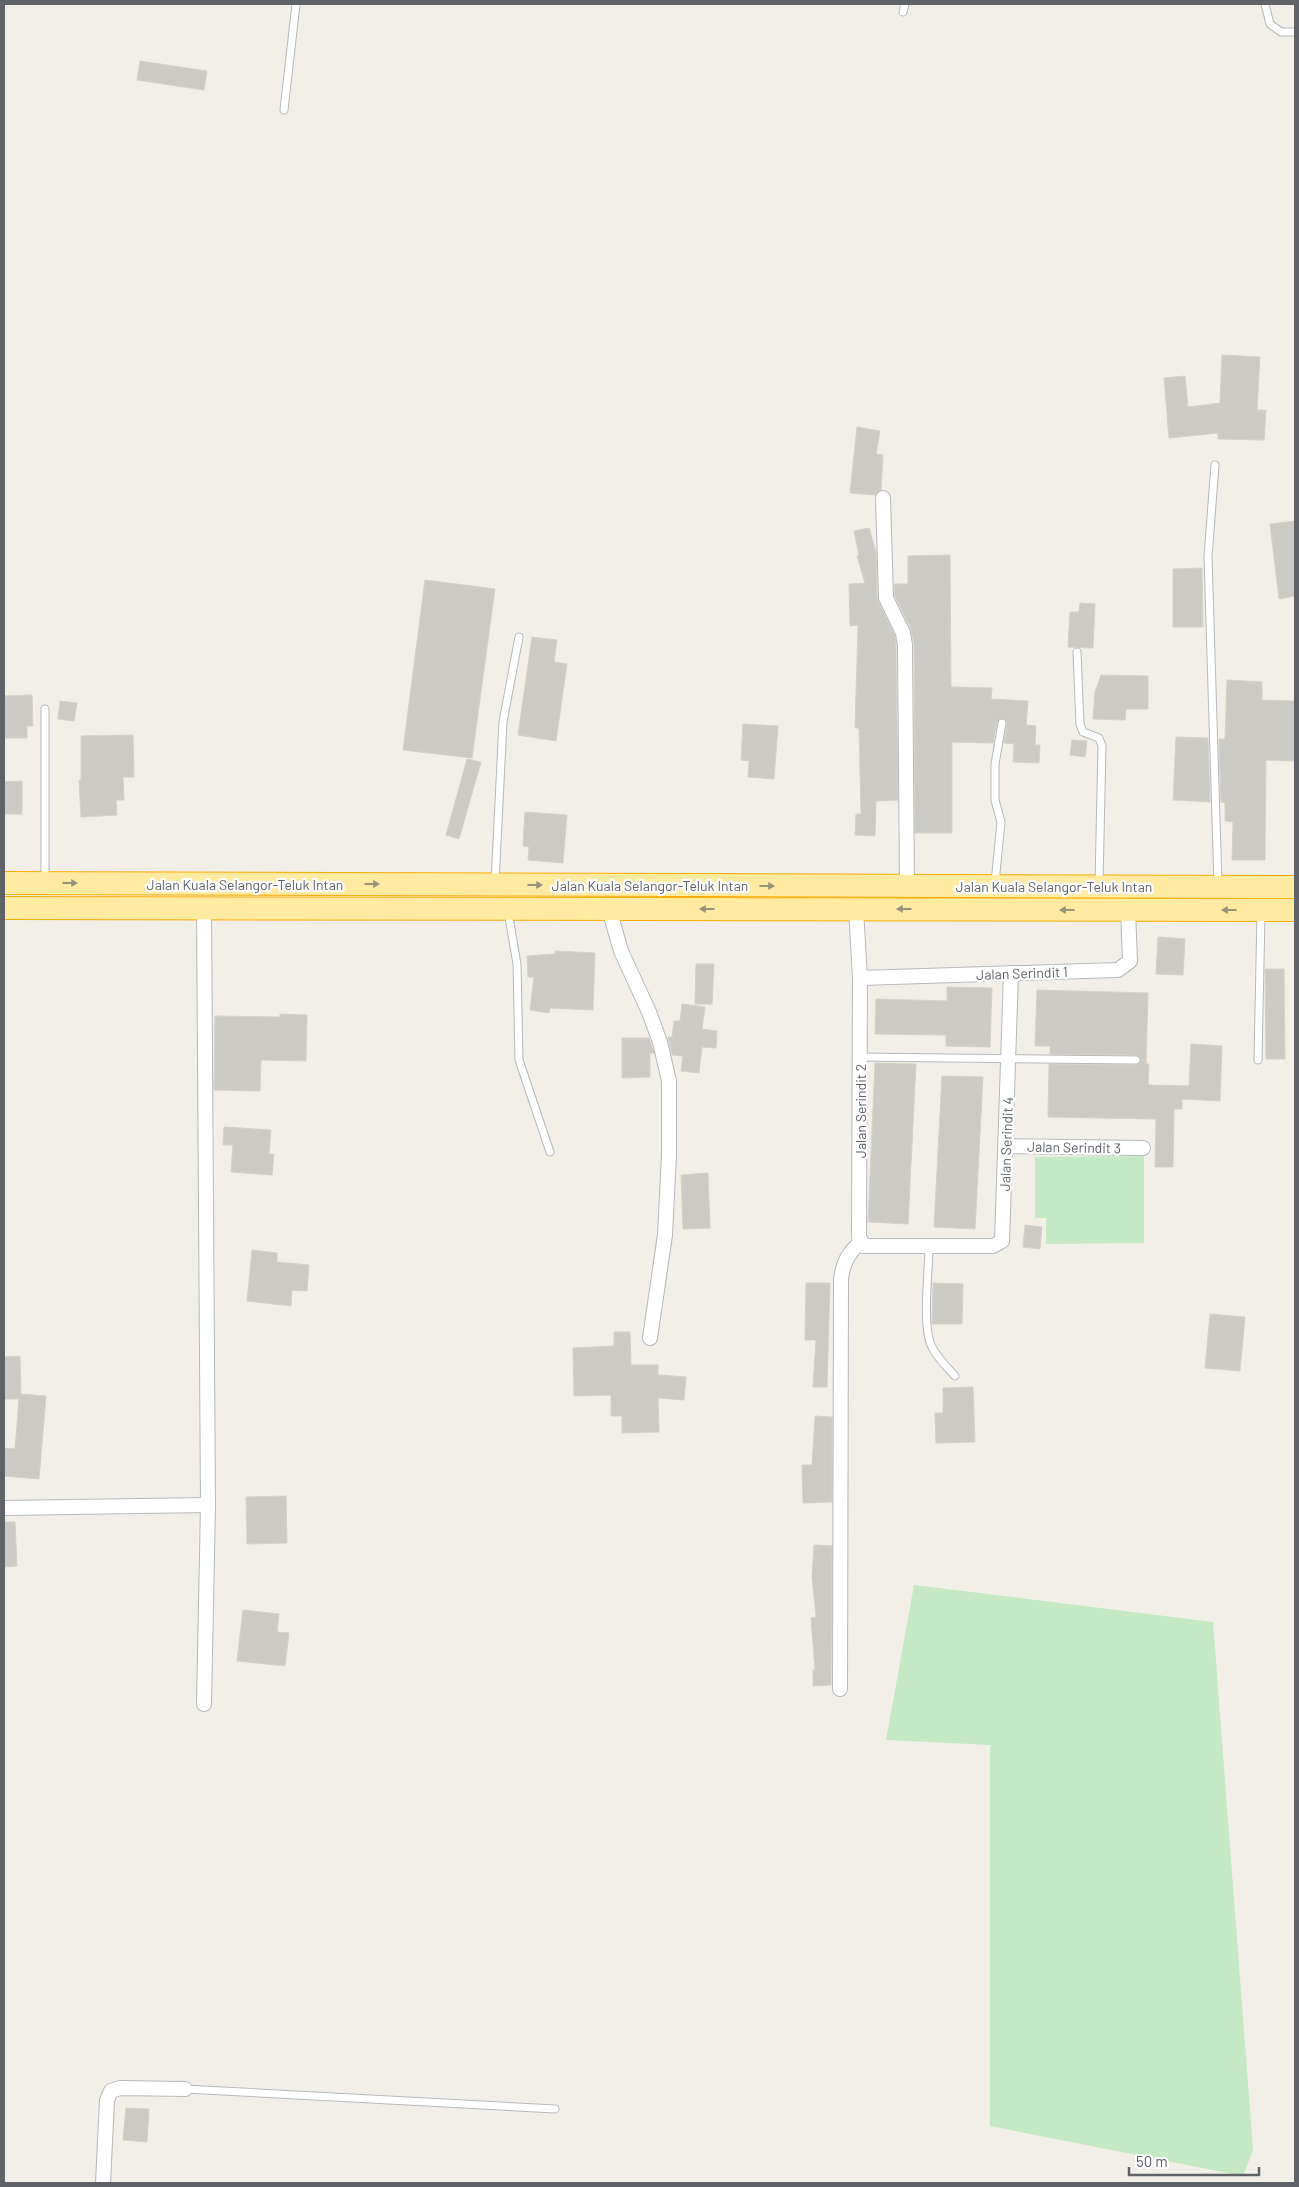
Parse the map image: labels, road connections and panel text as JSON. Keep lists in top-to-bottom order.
{
  "streets": {
    "highway": ["Jalan Kuala Selangor-Teluk Intan"],
    "street": [
      "Jalan Serindit 1",
      "Jalan Serindit 2",
      "Jalan Serindit 4",
      "Jalan Serindit 3"
    ]
  },
  "crossings": [
    ["Jalan Kuala Selangor-Teluk Intan", "Jalan Serindit 1"],
    ["Jalan Kuala Selangor-Teluk Intan", "Jalan Serindit 2"],
    ["Jalan Serindit 1", "Jalan Serindit 2"],
    ["Jalan Serindit 1", "Jalan Serindit 4"],
    ["Jalan Serindit 4", "Jalan Serindit 3"]
  ],
  "scale_bar": "50 m"
}
